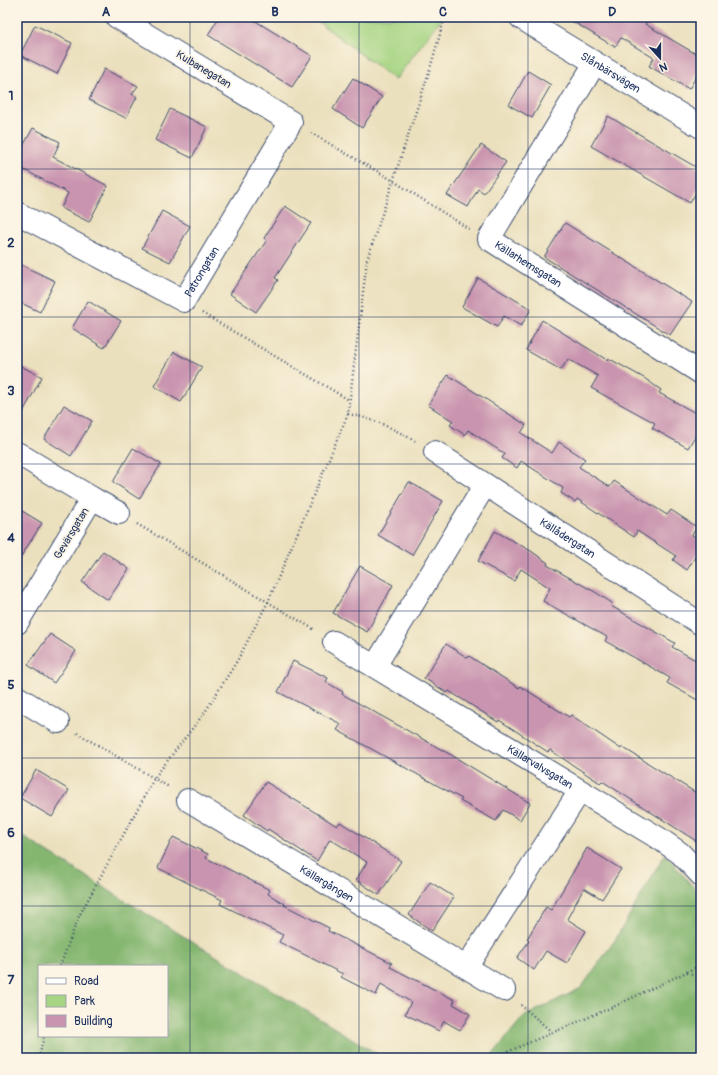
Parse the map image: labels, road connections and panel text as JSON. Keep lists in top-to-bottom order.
{
  "streets": {
    "street": [
      "Kulbanegatan",
      "Slånbärsvägen",
      "Källarhemsgatan",
      "Patrongatan",
      "Gevärsgatan",
      "Källådergatan",
      "Källarvalvsgatan",
      "Källargången"
    ]
  },
  "crossings": [
    ["Kulbanegatan", "Patrongatan"],
    ["Slånbärsvägen", "Källarhemsgatan"]
  ],
  "legend": ["Road", "Park", "Building"],
  "north": "bottom",
  "grid": {
    "columns": [
      "A",
      "B",
      "C",
      "D"
    ],
    "rows": [
      "1",
      "2",
      "3",
      "4",
      "5",
      "6",
      "7"
    ]
  }
}
